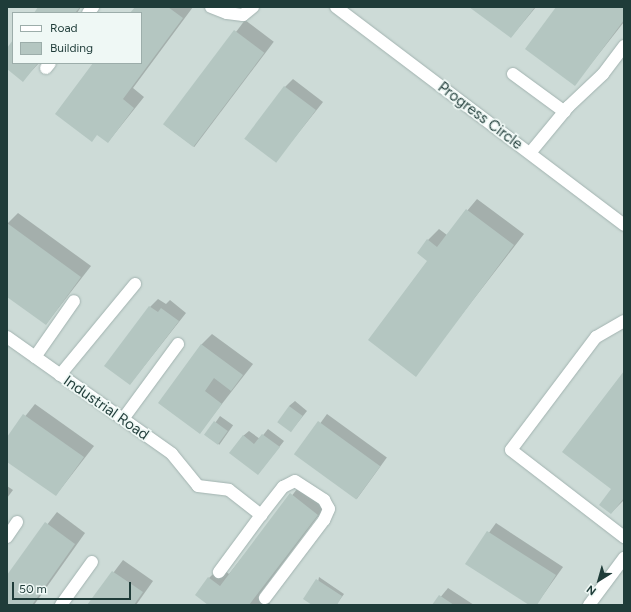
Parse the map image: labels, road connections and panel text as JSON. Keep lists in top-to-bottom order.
{
  "streets": {
    "street": ["Progress Circle", "Industrial Road"]
  },
  "legend": ["Road", "Building"],
  "scale_bar": "50 m",
  "north": "bottom left"
}
